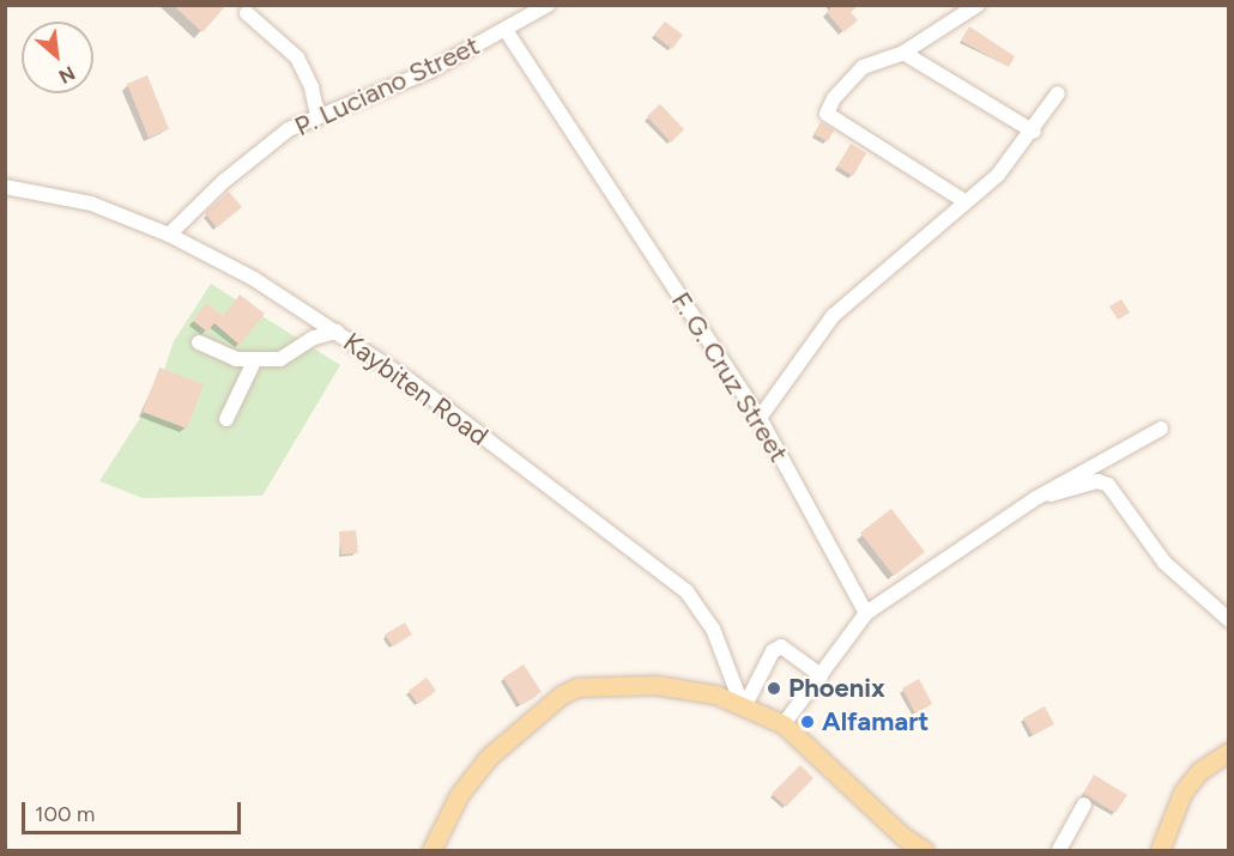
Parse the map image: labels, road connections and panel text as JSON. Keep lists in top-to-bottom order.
{
  "streets": {
    "street": ["P. Luciano Street", "F. G. Cruz Street", "Kaybiten Road"]
  },
  "crossings": [
    ["P. Luciano Street", "F. G. Cruz Street"],
    ["P. Luciano Street", "Kaybiten Road"]
  ],
  "places": ["Phoenix", "Alfamart"],
  "scale_bar": "100 m",
  "north": "bottom right"
}
